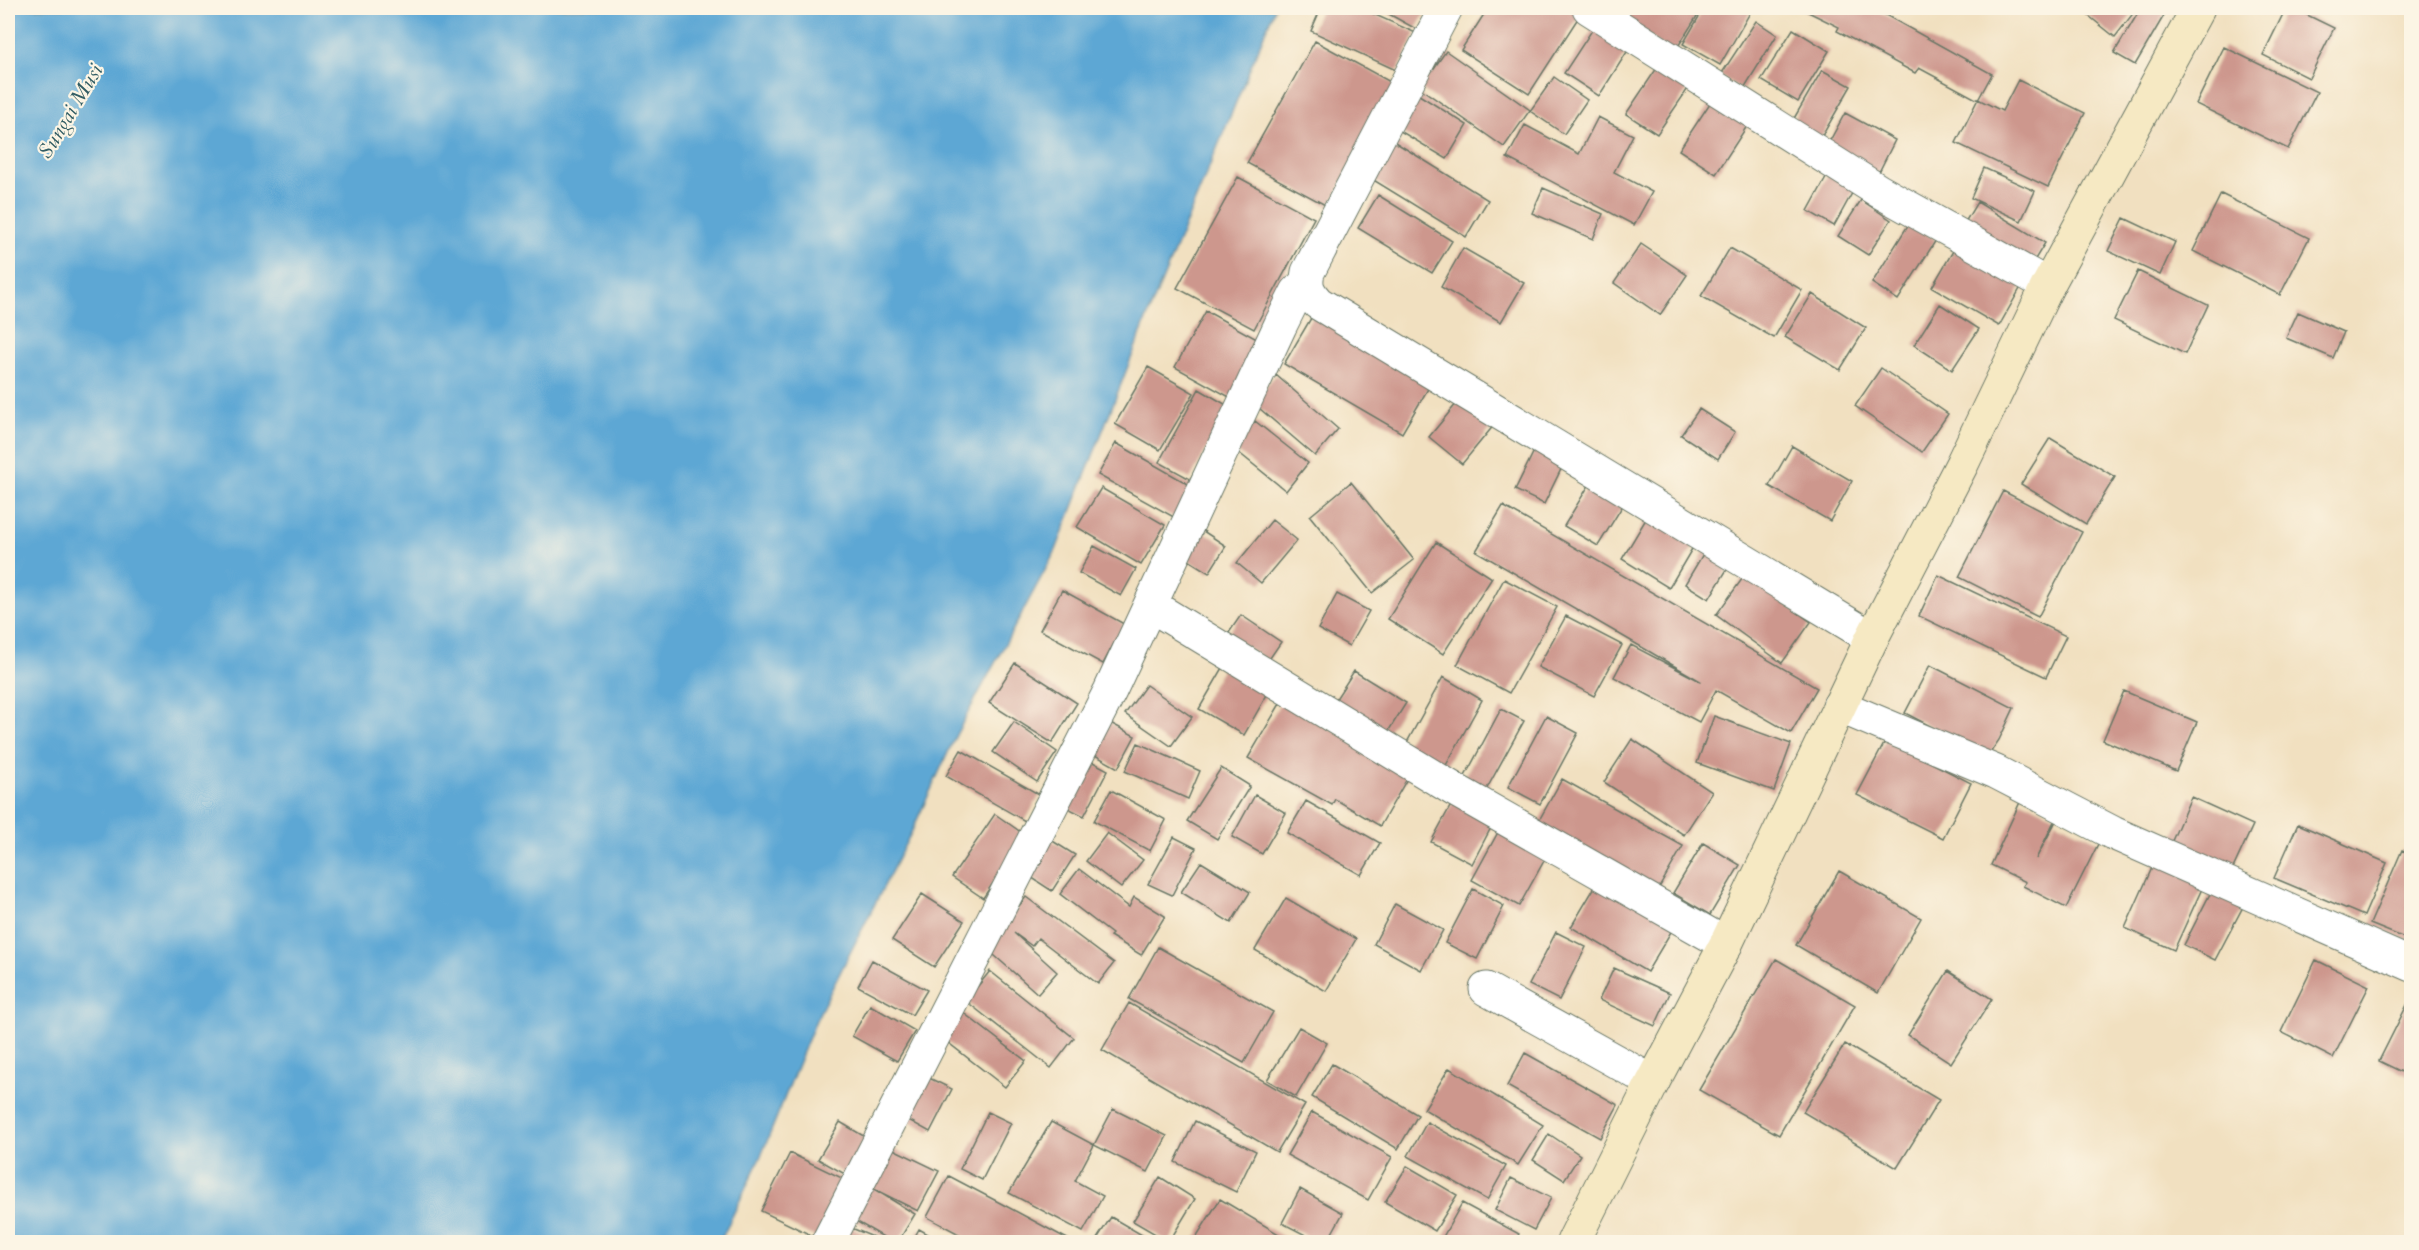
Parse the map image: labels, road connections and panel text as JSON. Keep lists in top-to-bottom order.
{
  "water": ["Sungai Musi"]
}
